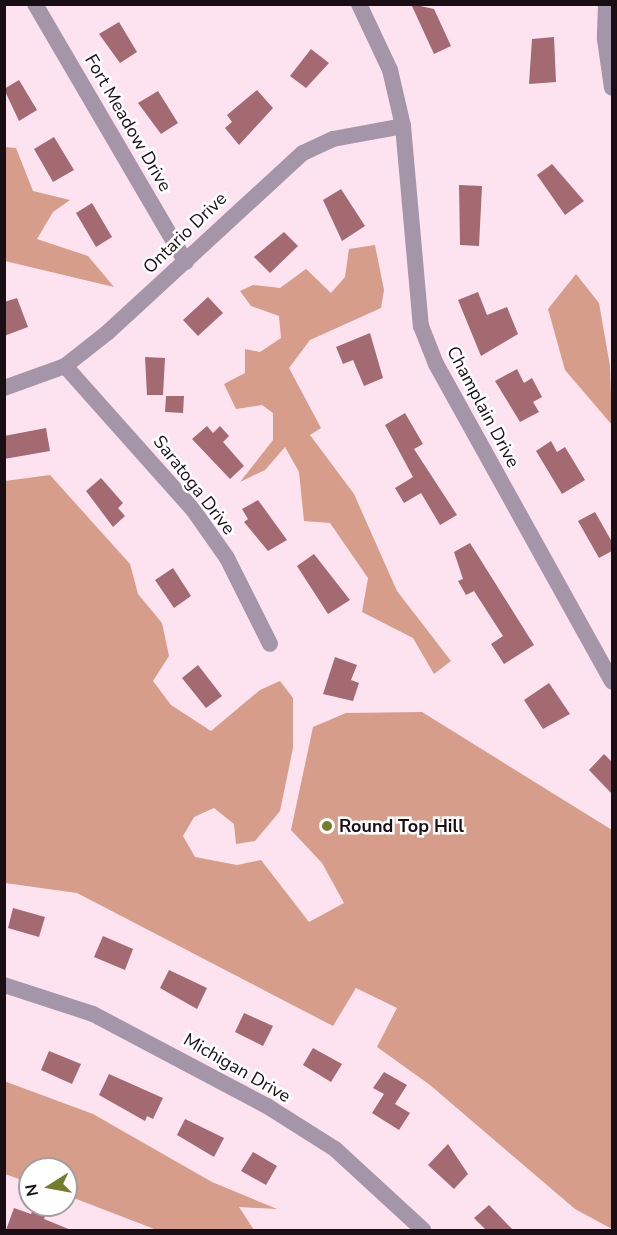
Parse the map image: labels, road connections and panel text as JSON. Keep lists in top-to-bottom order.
{
  "streets": {
    "street": [
      "Fort Meadow Drive",
      "Ontario Drive",
      "Champlain Drive",
      "Saratoga Drive",
      "Michigan Drive"
    ]
  },
  "crossings": [
    ["Fort Meadow Drive", "Ontario Drive"],
    ["Ontario Drive", "Champlain Drive"],
    ["Ontario Drive", "Saratoga Drive"]
  ],
  "places": ["Round Top Hill"],
  "north": "left"
}
